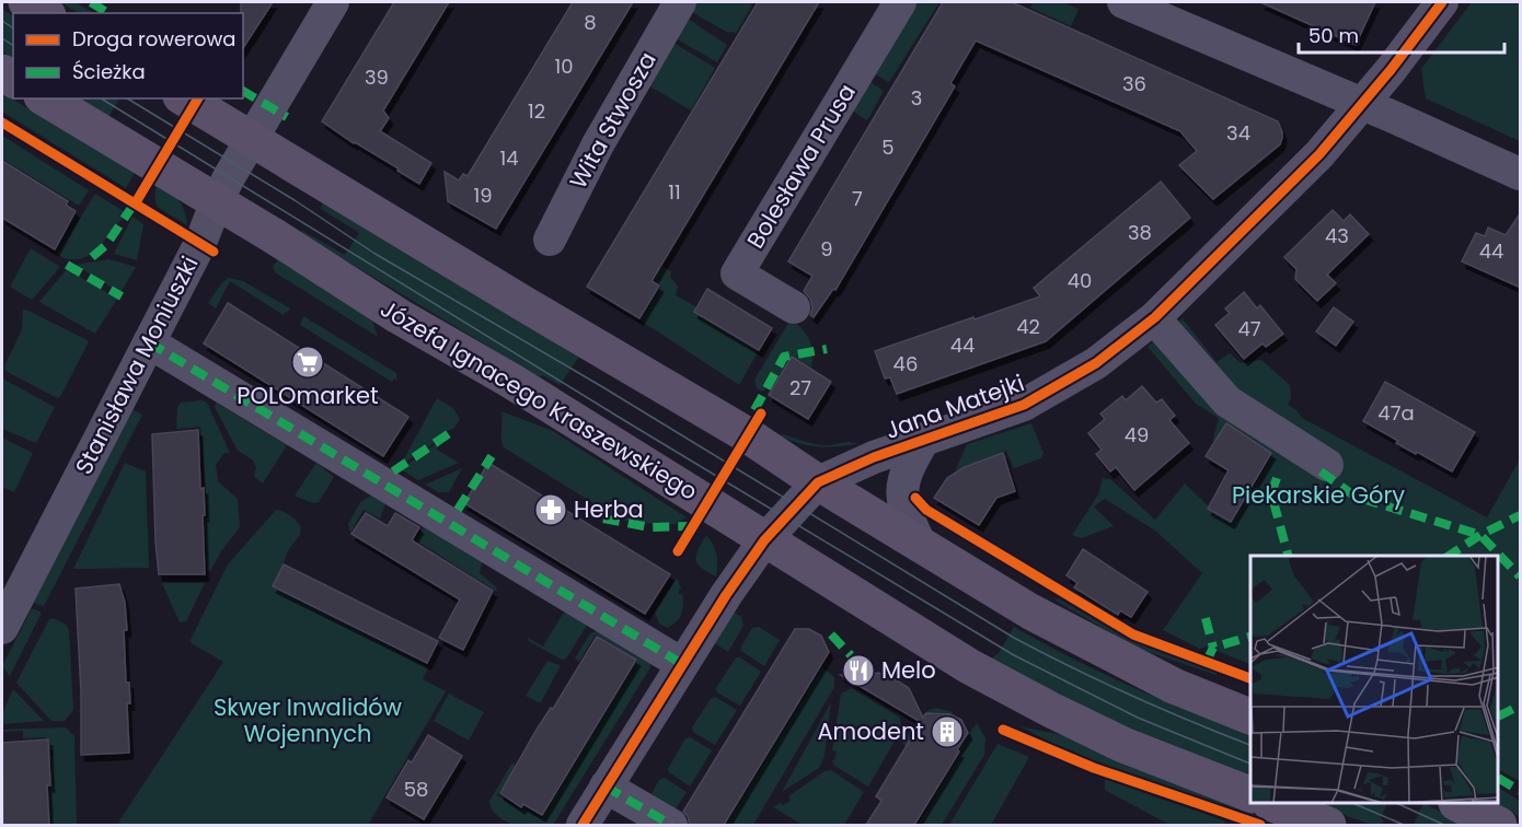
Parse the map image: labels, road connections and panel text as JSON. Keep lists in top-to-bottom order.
{
  "streets": {
    "main road": ["Józefa Ignacego Kraszewskiego"],
    "street": [
      "Wita Stwosza",
      "Bolesława Prusa",
      "Stanisława Moniuszki",
      "Jana Matejki"
    ]
  },
  "crossings": [
    ["Stanisława Moniuszki", "Józefa Ignacego Kraszewskiego"],
    ["Józefa Ignacego Kraszewskiego", "Jana Matejki"]
  ],
  "parks": ["Piekarskie Góry", "Skwer Inwalidów Wojennych"],
  "places": {
    "supermarket": ["POLOmarket"],
    "pharmacy": ["Herba"],
    "restaurant": ["Melo"],
    "building": ["Amodent"]
  },
  "house_numbers": [
    "8",
    "10",
    "39",
    "36",
    "3",
    "12",
    "34",
    "5",
    "14",
    "11",
    "19",
    "7",
    "38",
    "43",
    "9",
    "44",
    "40",
    "42",
    "47",
    "44",
    "46",
    "27",
    "47a",
    "49",
    "58"
  ],
  "legend": ["Droga rowerowa", "Ścieżka"],
  "scale_bar": "50 m"
}
